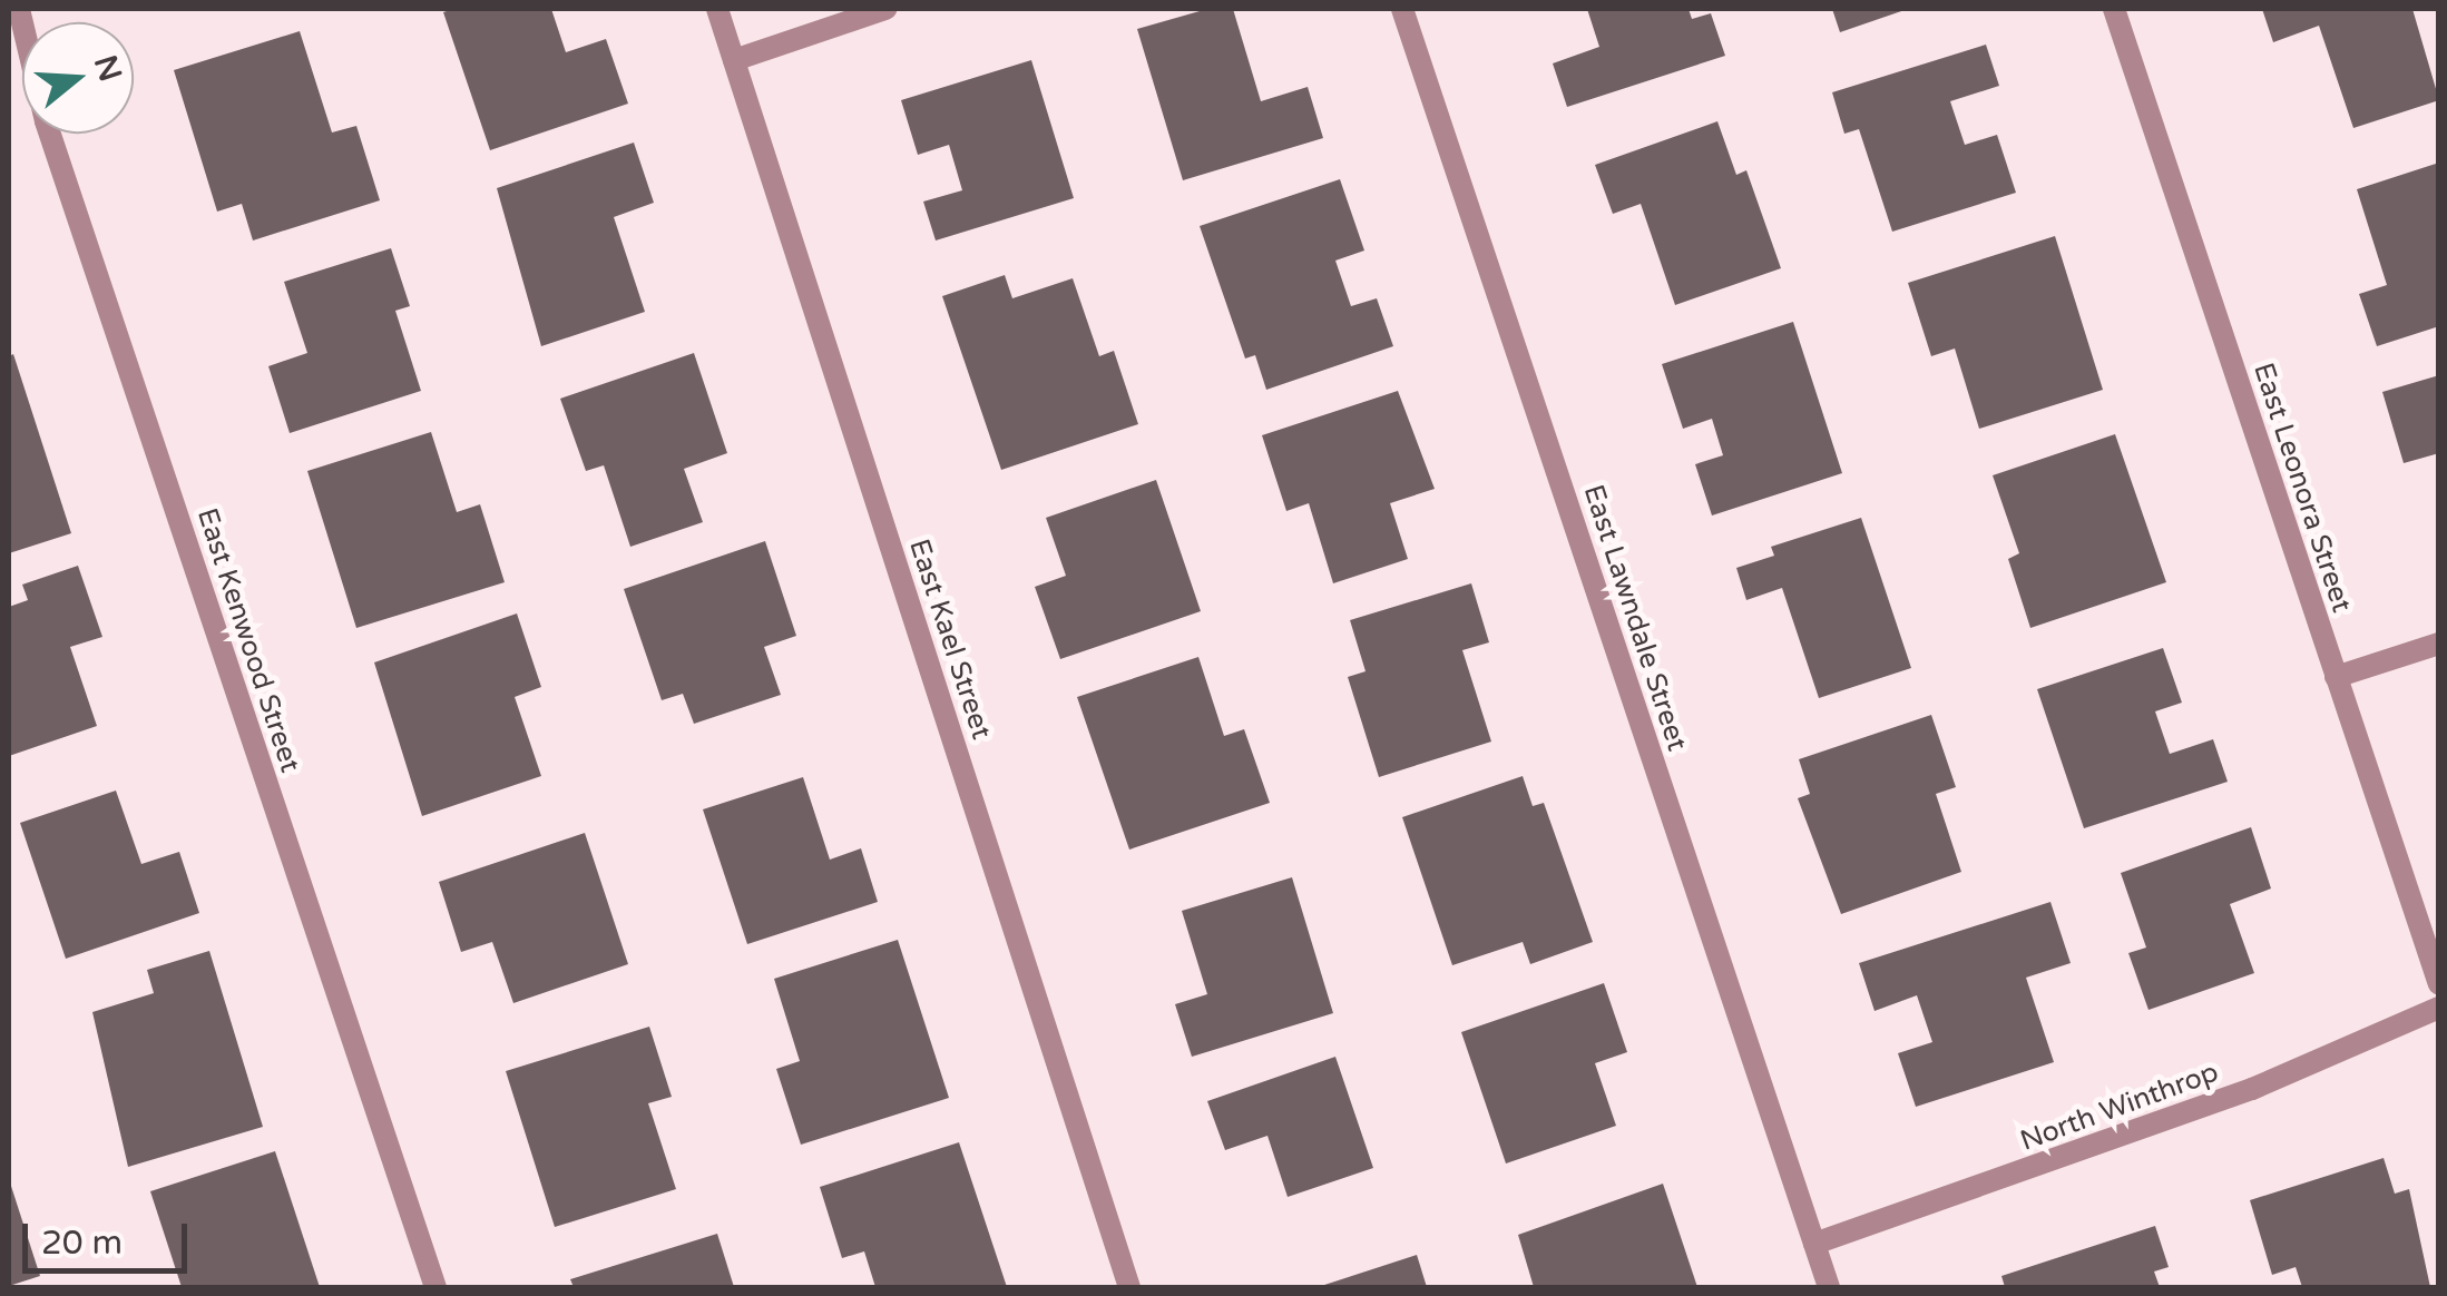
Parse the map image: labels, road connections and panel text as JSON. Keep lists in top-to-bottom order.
{
  "streets": {
    "street": [
      "East Leonora Street",
      "East Lawndale Street",
      "East Kael Street",
      "East Kenwood Street",
      "North Winthrop"
    ]
  },
  "crossings": [
    ["East Lawndale Street", "North Winthrop"]
  ],
  "scale_bar": "20 m",
  "north": "right"
}
